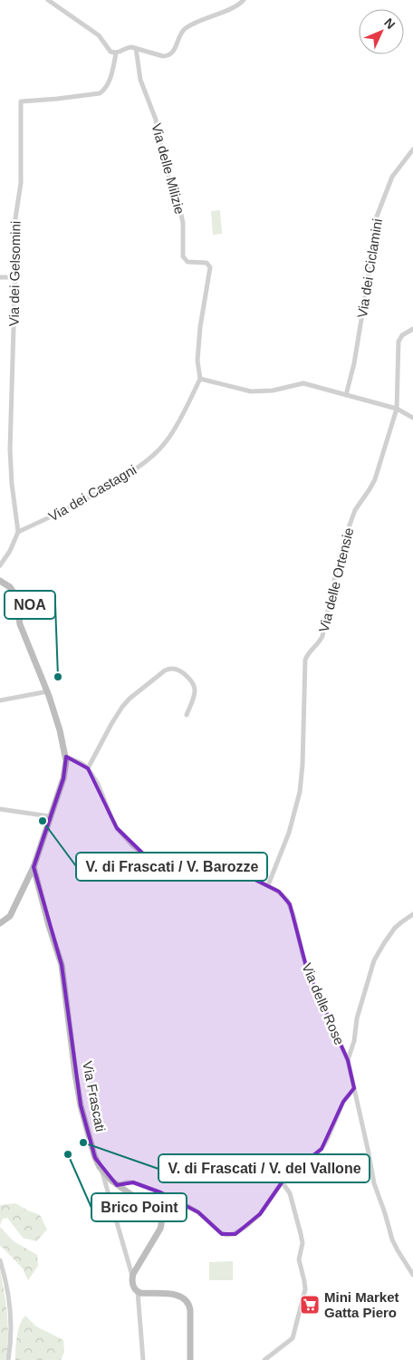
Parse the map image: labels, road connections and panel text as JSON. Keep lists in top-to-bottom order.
{
  "streets": {
    "main road": ["Via Frascati"],
    "street": [
      "Via delle Milizie",
      "Via dei Ciclamini",
      "Via dei Gelsomini",
      "Via dei Castagni",
      "Via delle Ortensie",
      "Via delle Rose"
    ]
  },
  "crossings": [
    ["Via delle Milizie", "Via dei Castagni"],
    ["Via dei Gelsomini", "Via dei Castagni"],
    ["Via delle Ortensie", "Via delle Rose"]
  ],
  "places": {
    "other": [
      "NOA",
      "V. di Frascati / V. Barozze",
      "V. di Frascati / V. del Vallone",
      "Brico Point"
    ],
    "supermarket": ["Mini Market Gatta Piero"]
  },
  "north": "top right"
}
